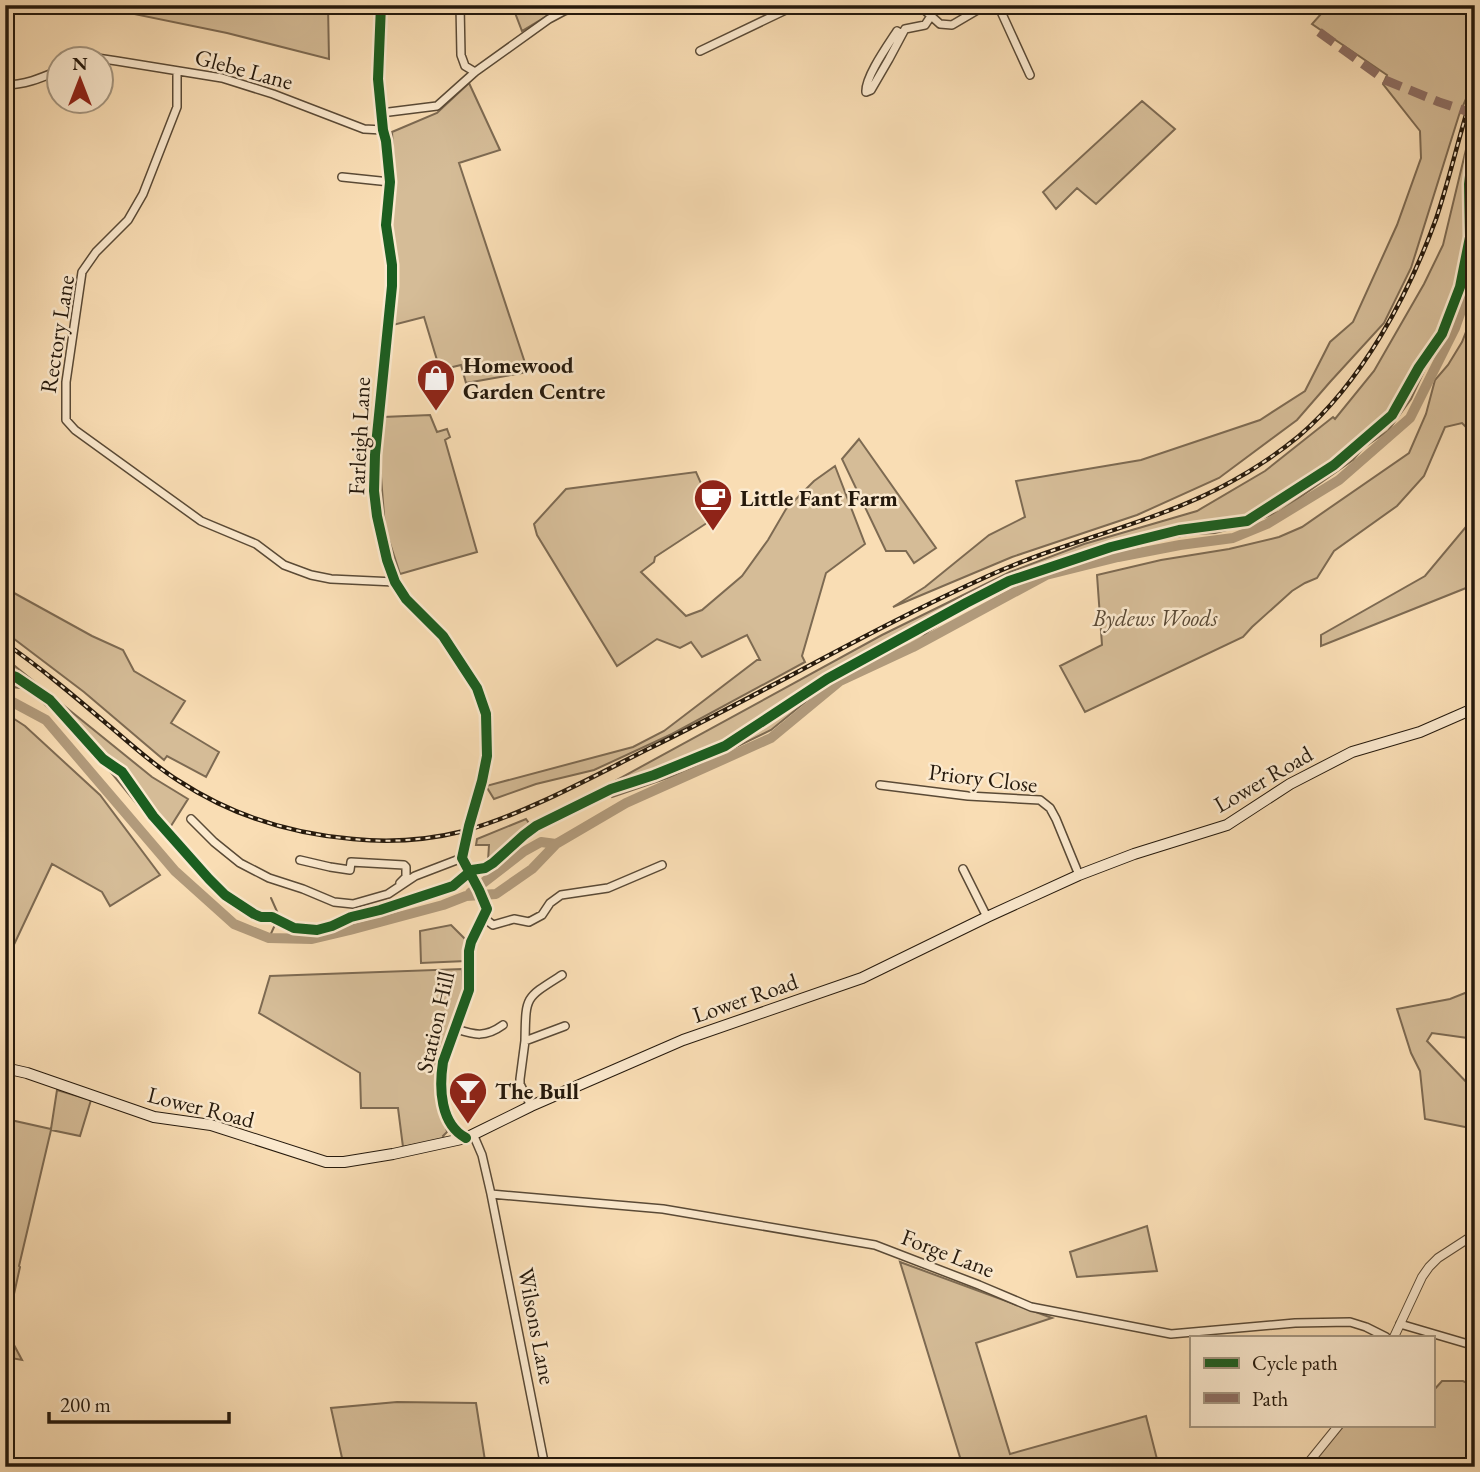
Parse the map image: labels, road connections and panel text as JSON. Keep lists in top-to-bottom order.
{
  "streets": {
    "main road": ["Lower Road"],
    "street": [
      "Glebe Lane",
      "Rectory Lane",
      "Farleigh Lane",
      "Priory Close",
      "Station Hill",
      "Forge Lane",
      "Wilsons Lane"
    ]
  },
  "crossings": [
    ["Glebe Lane", "Rectory Lane"],
    ["Glebe Lane", "Farleigh Lane"],
    ["Rectory Lane", "Farleigh Lane"],
    ["Priory Close", "Lower Road"],
    ["Lower Road", "Wilsons Lane"],
    ["Forge Lane", "Wilsons Lane"]
  ],
  "parks": ["Bydews Woods"],
  "places": {
    "shop": ["Homewood Garden Centre"],
    "cafe": ["Little Fant Farm"],
    "bar": ["The Bull"]
  },
  "legend": ["Cycle path", "Path"],
  "scale_bar": "200 m",
  "north": "top"
}
